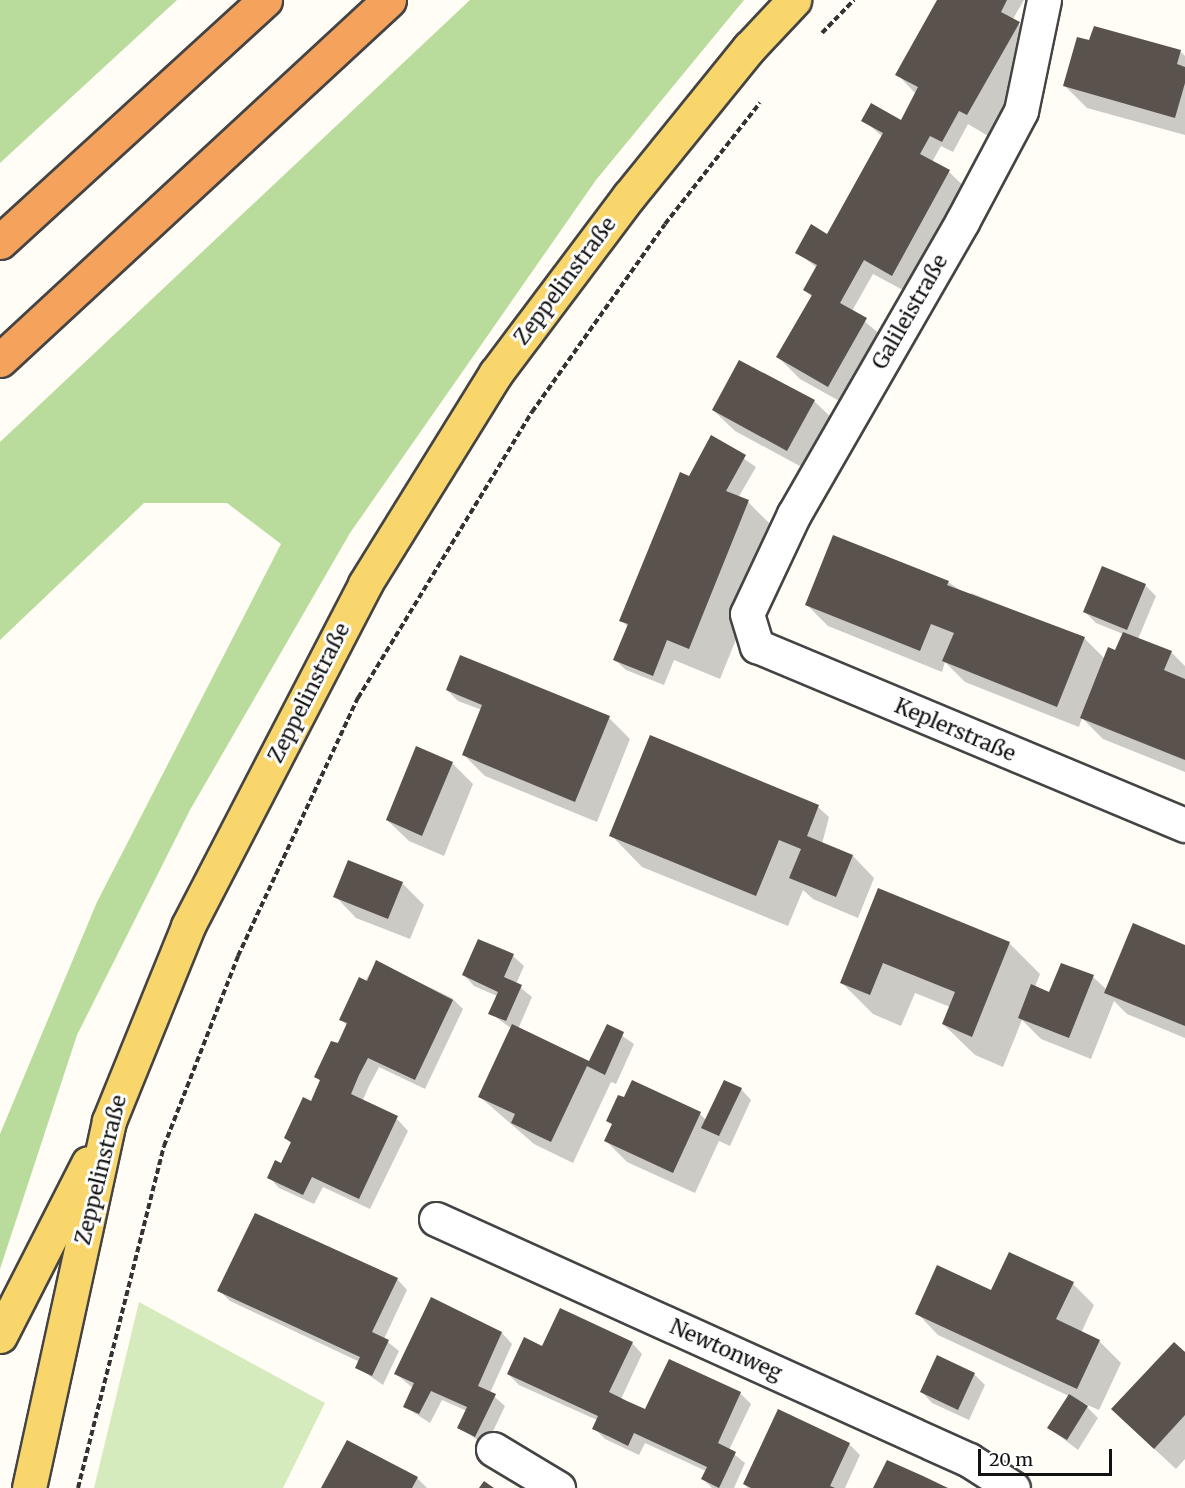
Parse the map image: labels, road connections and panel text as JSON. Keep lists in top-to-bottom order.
{
  "streets": {
    "main road": ["Zeppelinstraße"],
    "street": ["Galileistraße", "Keplerstraße", "Newtonweg"]
  },
  "crossings": [
    ["Galileistraße", "Keplerstraße"]
  ],
  "scale_bar": "20 m"
}
